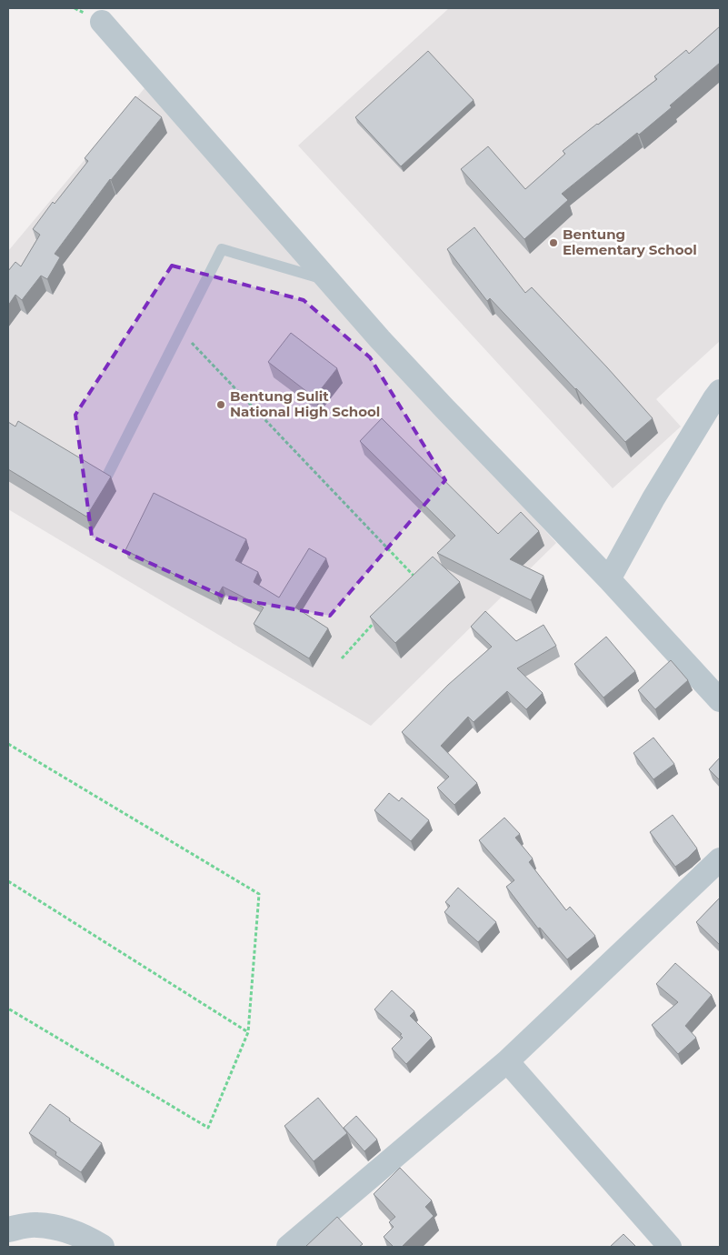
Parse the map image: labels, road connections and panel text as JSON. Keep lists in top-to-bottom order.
{
  "places": ["Bentung Elementary School", "Bentung Sulit National High School"]
}
